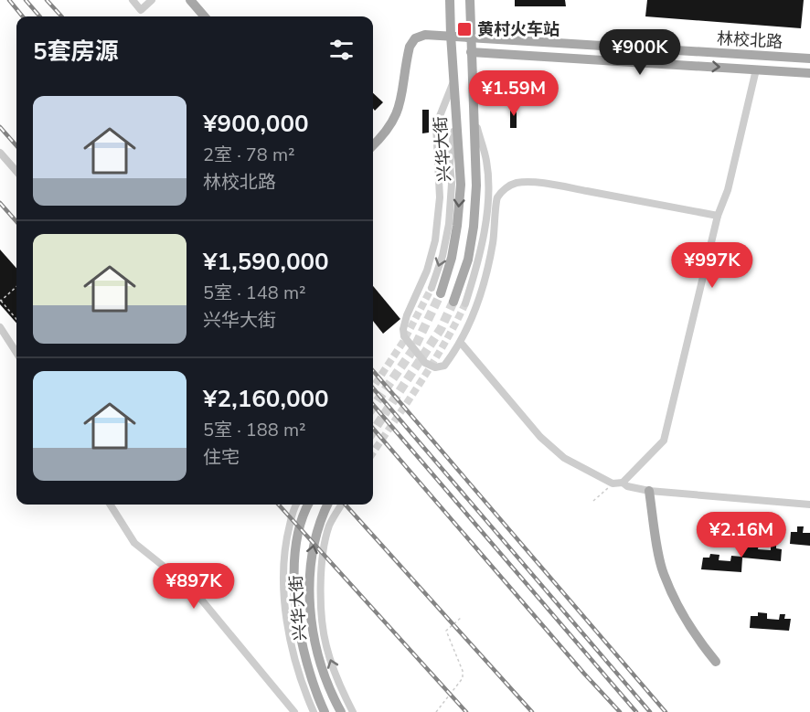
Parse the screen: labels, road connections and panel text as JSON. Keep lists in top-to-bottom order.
{
  "streets": {
    "main road": ["林校北路", "兴华大街"]
  },
  "crossings": [
    ["林校北路", "兴华大街"]
  ],
  "places": {
    "transit": ["黄村火车站"]
  },
  "page": {
    "heading": "5套房源",
    "price": [
      "¥900K",
      "¥1.59M",
      "¥997K",
      "¥2.16M",
      "¥897K"
    ],
    "list": [
      {
        "name": "¥900,000",
        "note": "2室 · 78 m² · 林校北路"
      },
      {
        "name": "¥1,590,000",
        "note": "5室 · 148 m² · 兴华大街"
      },
      {
        "name": "¥2,160,000",
        "note": "5室 · 188 m² · 住宅"
      }
    ]
  }
}
